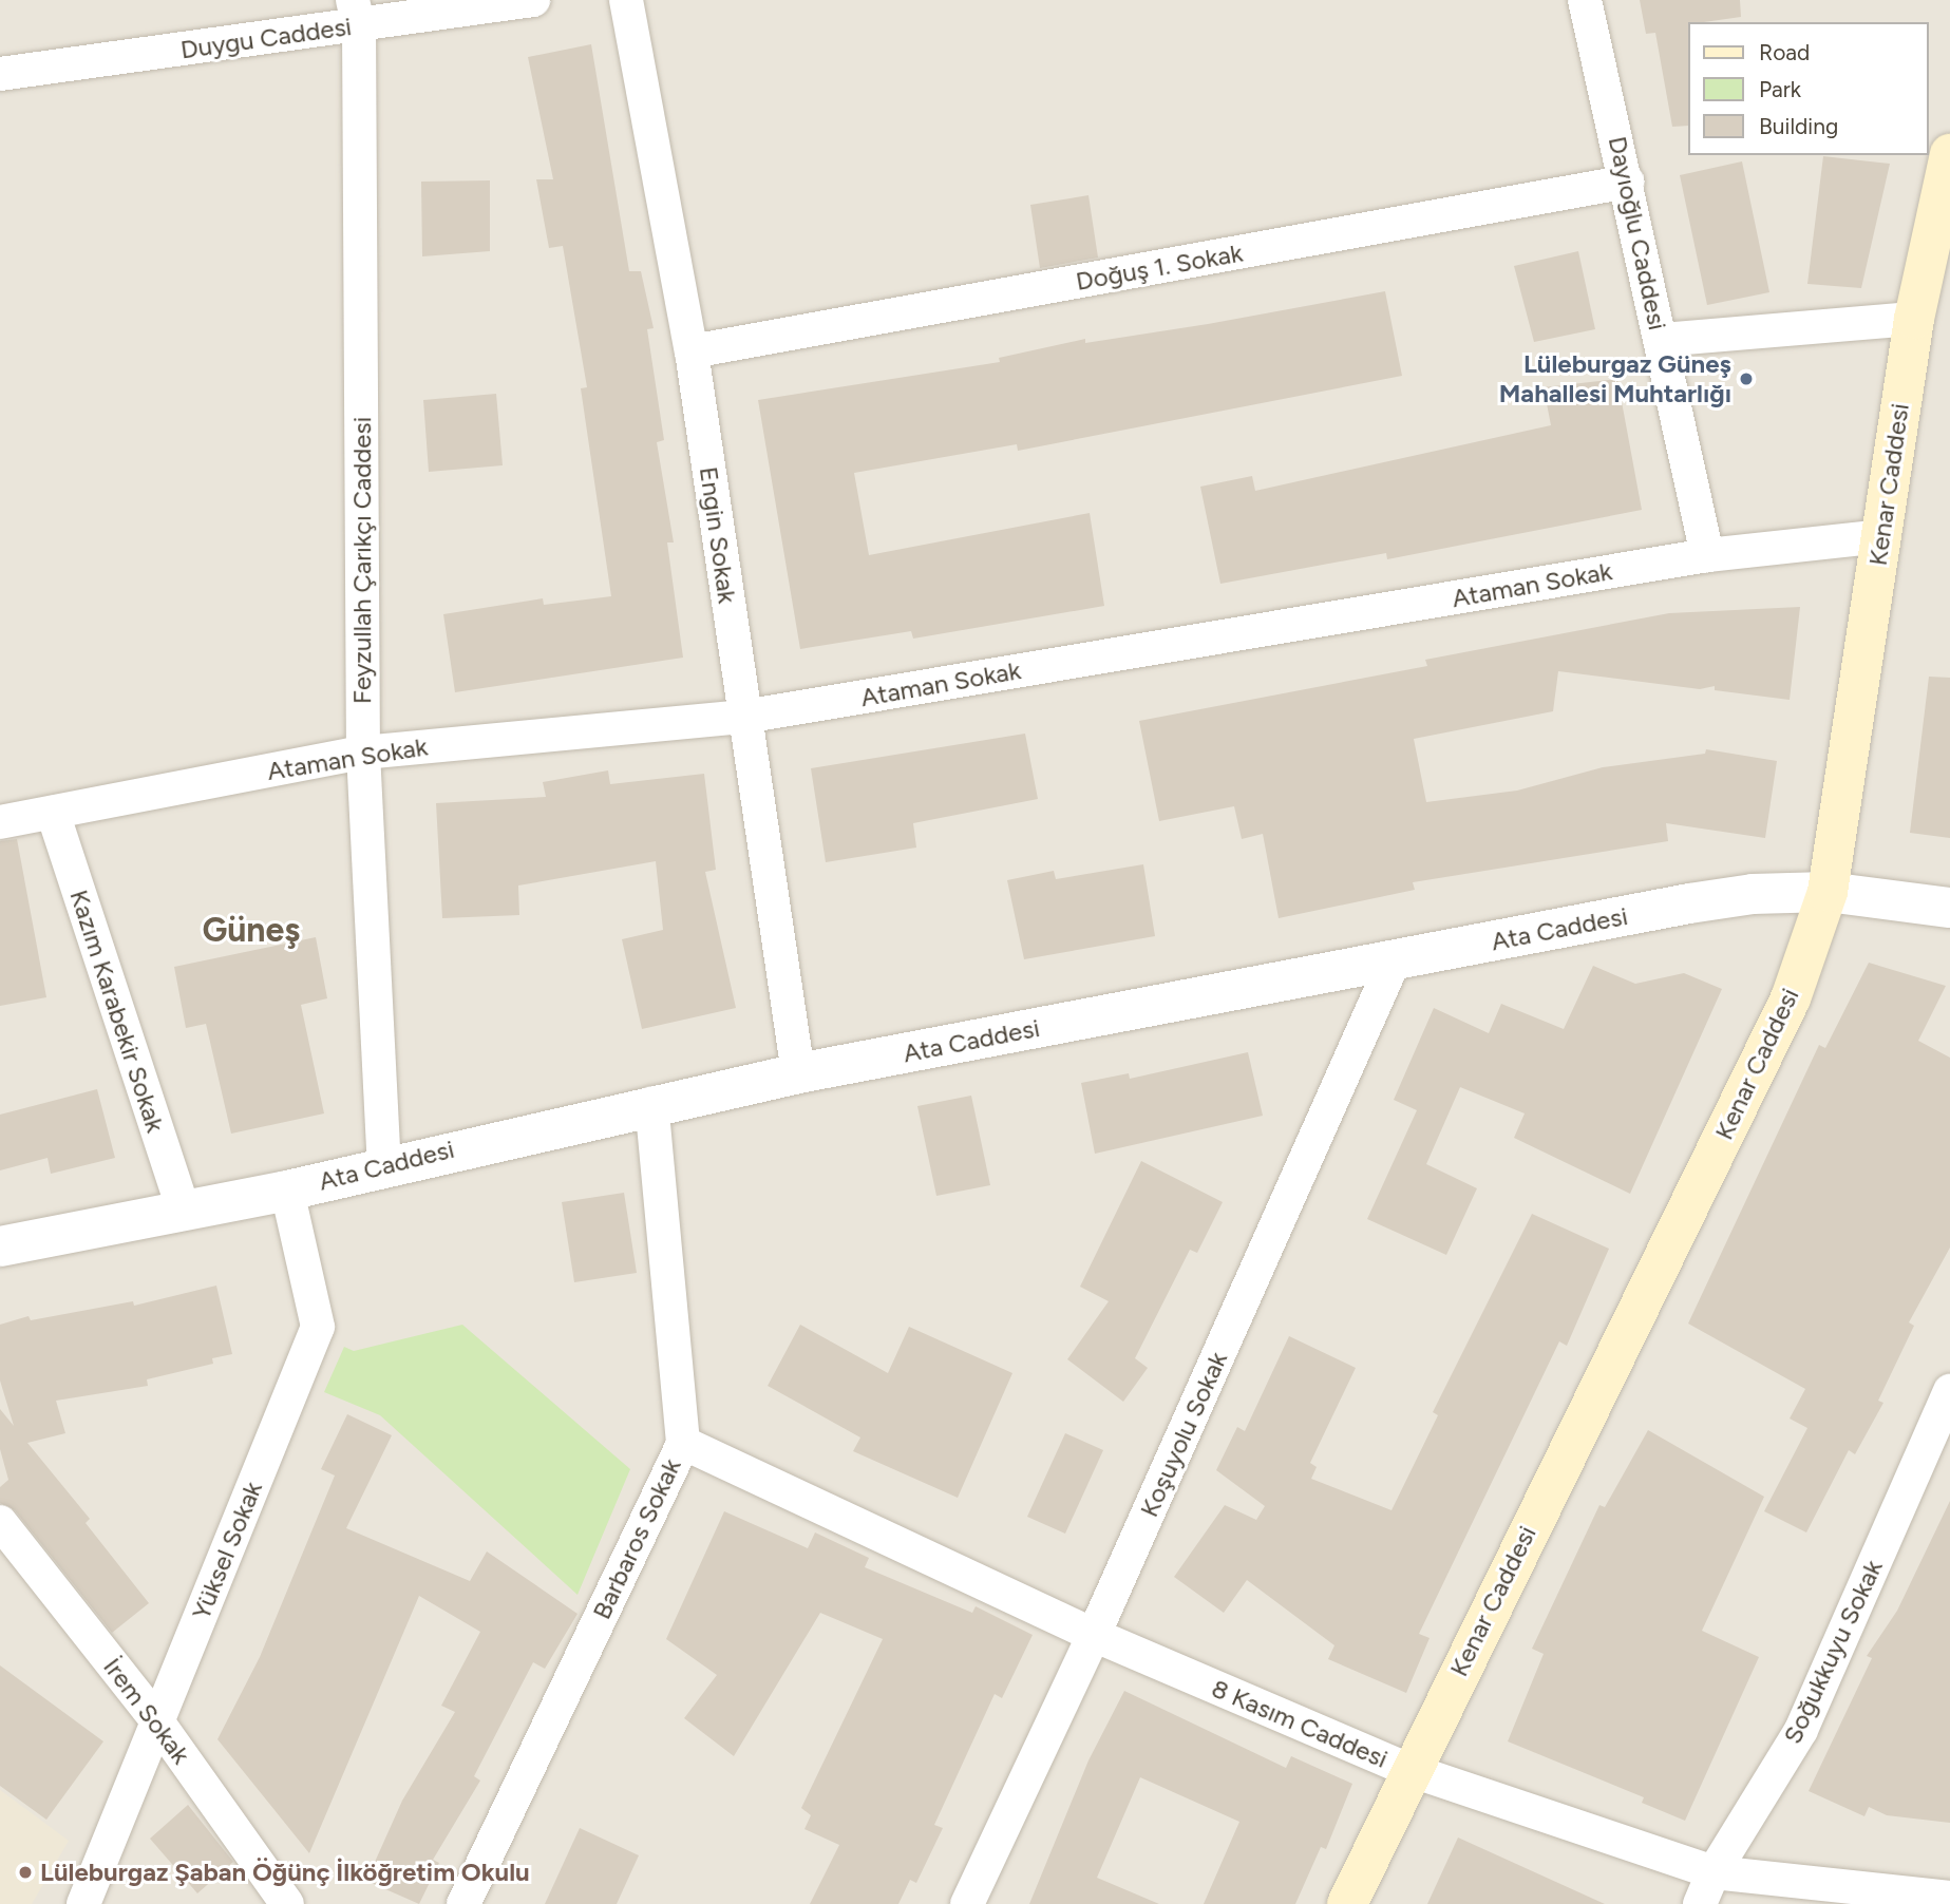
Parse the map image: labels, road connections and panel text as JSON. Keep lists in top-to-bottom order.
{
  "streets": {
    "main road": ["Kenar Caddesi"],
    "street": [
      "Duygu Caddesi",
      "Dayıoğlu Caddesi",
      "Doğuş 1. Sokak",
      "Engin Sokak",
      "Feyzullah Çarıkçı Caddesi",
      "Ataman Sokak",
      "Ata Caddesi",
      "Kazım Karabekir Sokak",
      "Koşuyolu Sokak",
      "Barbaros Sokak",
      "Yüksel Sokak",
      "Soğukkuyu Sokak",
      "İrem Sokak",
      "8 Kasım Caddesi"
    ]
  },
  "crossings": [
    ["Duygu Caddesi", "Feyzullah Çarıkçı Caddesi"],
    ["Dayıoğlu Caddesi", "Doğuş 1. Sokak"],
    ["Dayıoğlu Caddesi", "Ataman Sokak"],
    ["Doğuş 1. Sokak", "Engin Sokak"],
    ["Kenar Caddesi", "Ataman Sokak"],
    ["Kenar Caddesi", "Ata Caddesi"],
    ["Kenar Caddesi", "8 Kasım Caddesi"],
    ["Engin Sokak", "Ataman Sokak"],
    ["Engin Sokak", "Ata Caddesi"],
    ["Feyzullah Çarıkçı Caddesi", "Ataman Sokak"],
    ["Feyzullah Çarıkçı Caddesi", "Ata Caddesi"],
    ["Ataman Sokak", "Kazım Karabekir Sokak"],
    ["Ata Caddesi", "Kazım Karabekir Sokak"],
    ["Ata Caddesi", "Koşuyolu Sokak"],
    ["Ata Caddesi", "Barbaros Sokak"],
    ["Ata Caddesi", "Yüksel Sokak"],
    ["Koşuyolu Sokak", "8 Kasım Caddesi"],
    ["Barbaros Sokak", "8 Kasım Caddesi"],
    ["Yüksel Sokak", "İrem Sokak"],
    ["Soğukkuyu Sokak", "8 Kasım Caddesi"]
  ],
  "districts": ["Güneş"],
  "places": ["Lüleburgaz Güneş Mahallesi Muhtarlığı", "Lüleburgaz Şaban Öğünç İlköğretim Okulu"],
  "legend": ["Road", "Park", "Building"]
}
